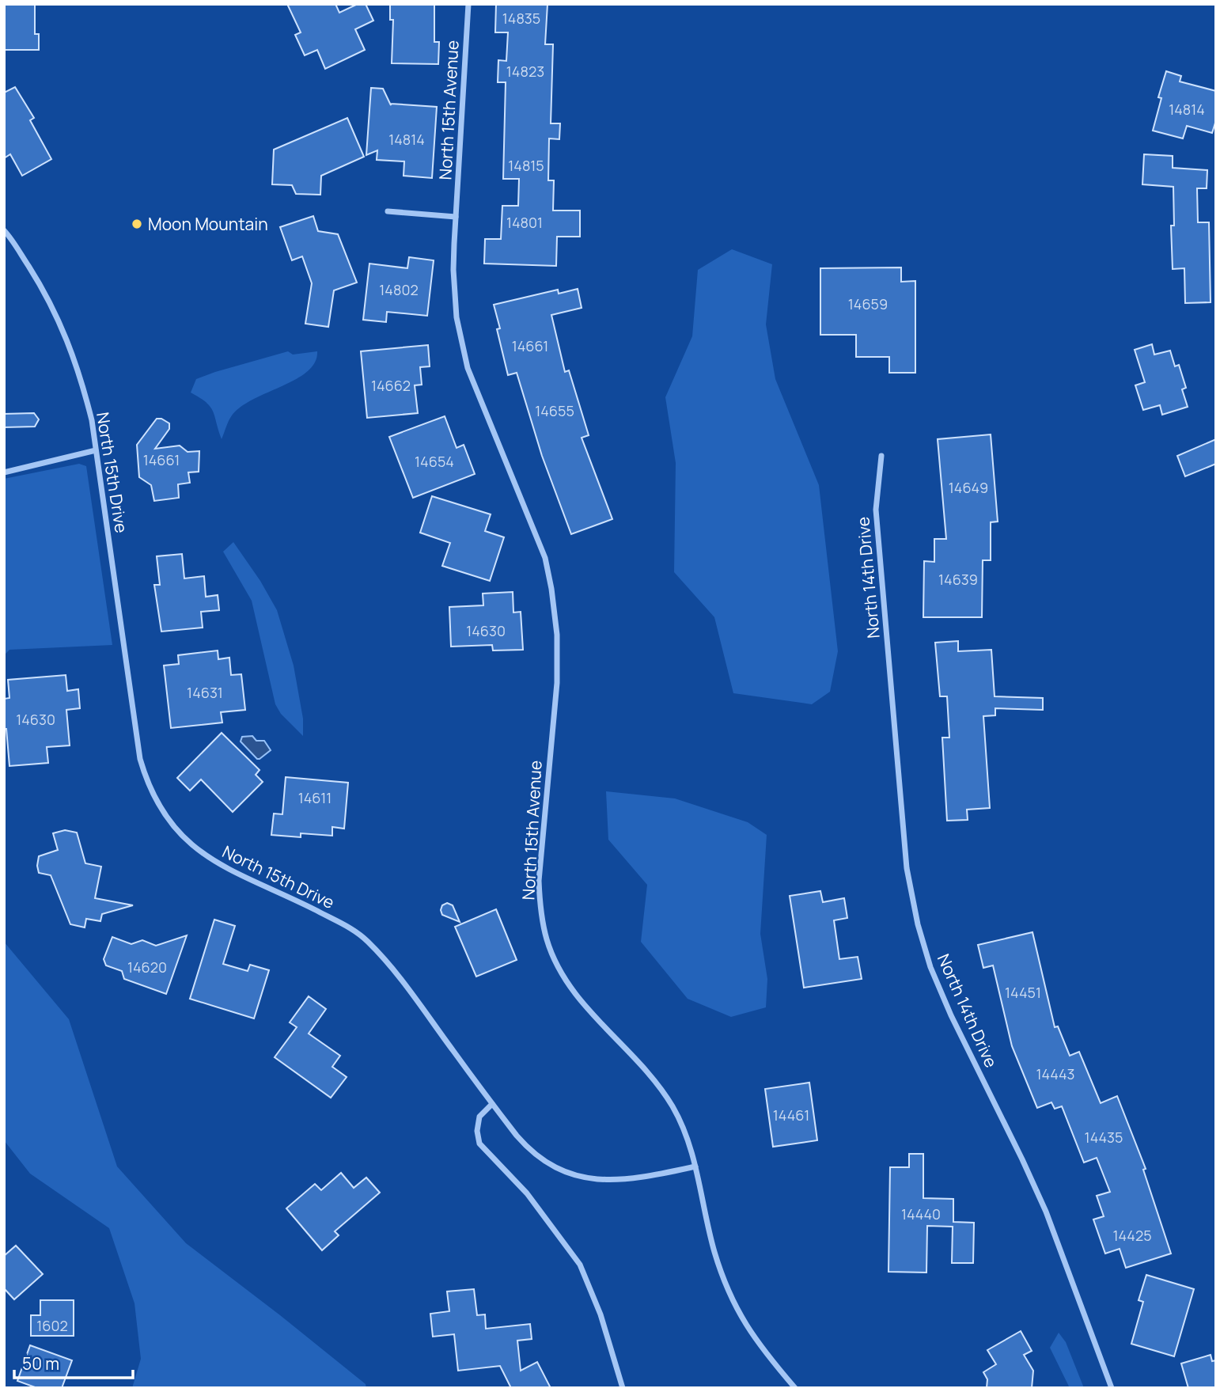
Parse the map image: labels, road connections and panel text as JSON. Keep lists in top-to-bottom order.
{
  "streets": {
    "street": ["North 15th Avenue", "North 15th Drive", "North 14th Drive"]
  },
  "crossings": [
    ["North 15th Avenue", "North 15th Drive"]
  ],
  "places": ["Moon Mountain"],
  "house_numbers": [
    "14835",
    "14823",
    "14814",
    "14814",
    "14815",
    "14801",
    "14802",
    "14659",
    "14661",
    "14662",
    "14655",
    "14661",
    "14654",
    "14649",
    "14639",
    "14630",
    "14631",
    "14630",
    "14611",
    "14620",
    "14451",
    "14443",
    "14461",
    "14435",
    "14440",
    "14425",
    "1602"
  ],
  "scale_bar": "50 m"
}
